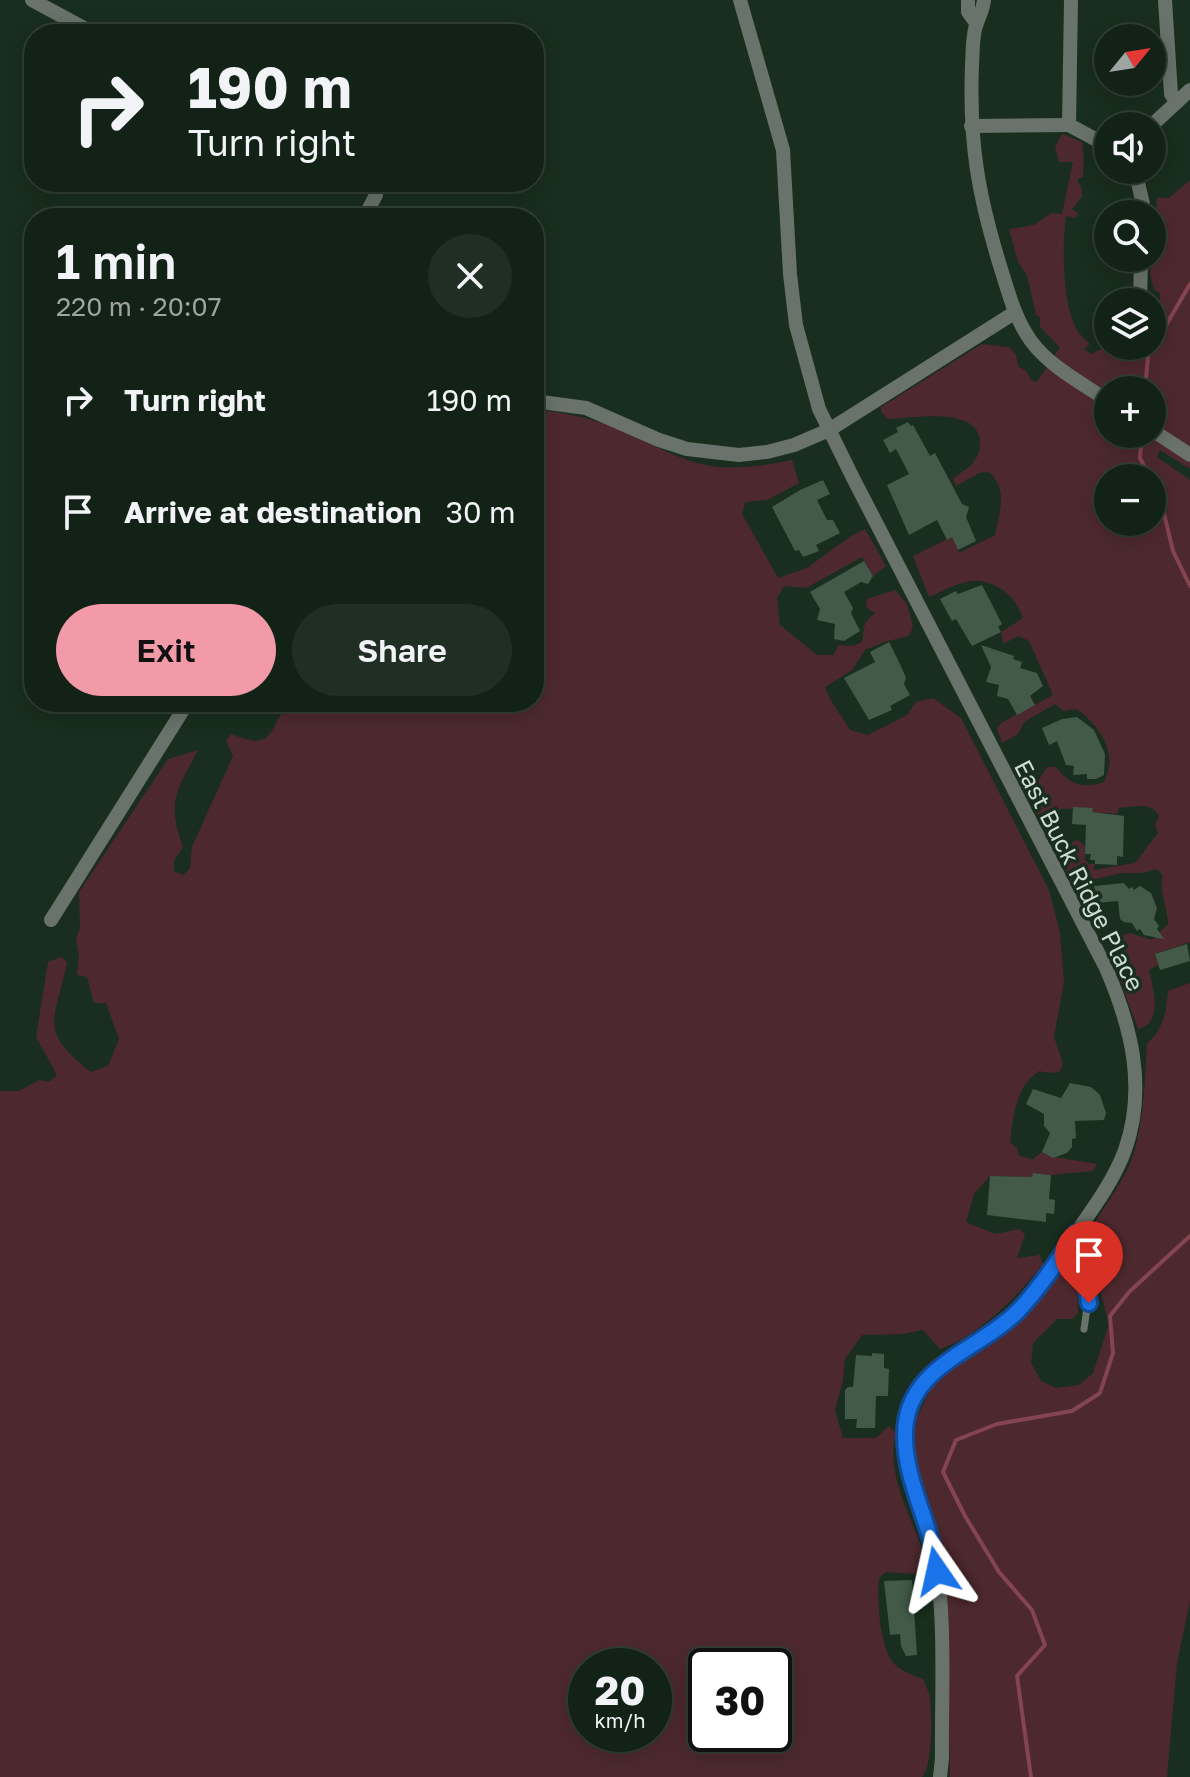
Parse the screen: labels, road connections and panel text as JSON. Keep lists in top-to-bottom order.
{
  "streets": {
    "street": ["East Buck Ridge Place"]
  },
  "north": "top right",
  "page": {
    "map_buttons": ["+", "−"],
    "turn": ["190 m", "Turn right"],
    "heading": ["1 min", "220 m · 20:07"],
    "list": [
      {
        "name": "Turn right",
        "value": "190 m"
      },
      {
        "name": "Arrive at destination",
        "value": "30 m"
      }
    ],
    "buttons": ["Exit", "Share"],
    "speed": "20 km/h",
    "limit": "30"
  }
}
